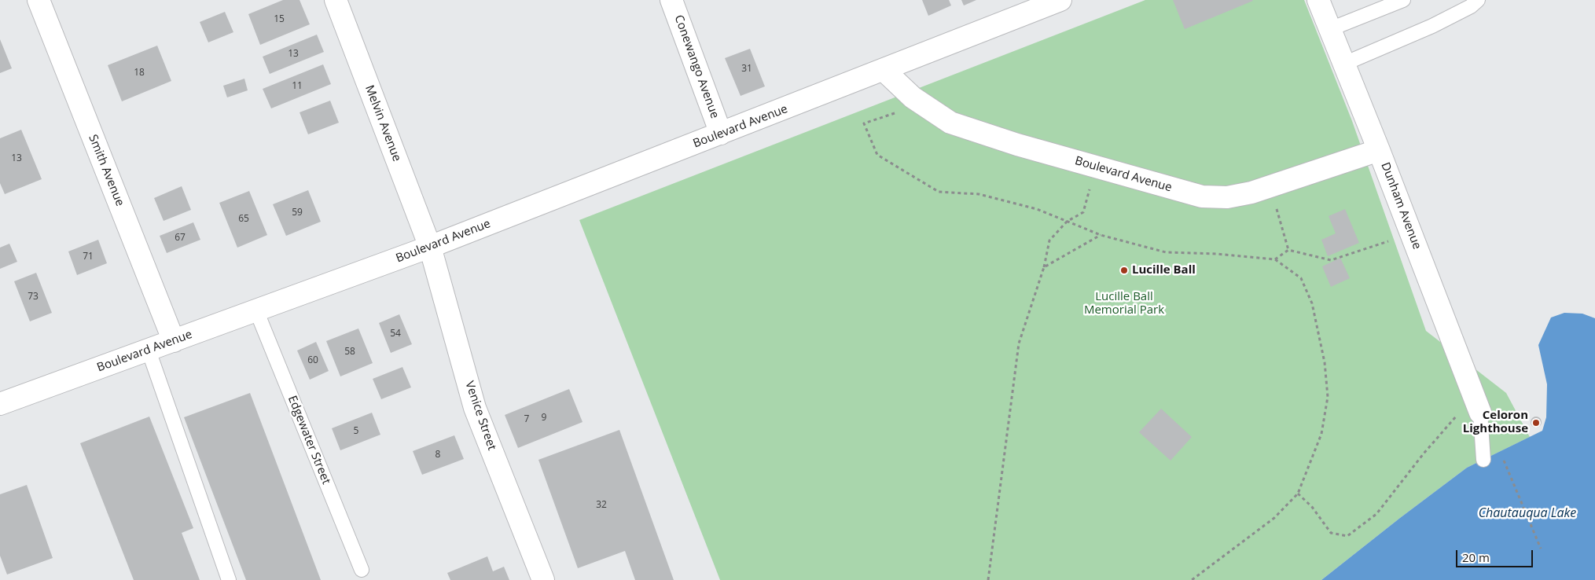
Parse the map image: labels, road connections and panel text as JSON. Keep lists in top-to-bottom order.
{
  "streets": {
    "street": [
      "Conewango Avenue",
      "Melvin Avenue",
      "Boulevard Avenue",
      "Smith Avenue",
      "Dunham Avenue",
      "Venice Street"
    ],
    "lane": ["Edgewater Street"]
  },
  "crossings": [
    ["Conewango Avenue", "Boulevard Avenue"],
    ["Melvin Avenue", "Boulevard Avenue"],
    ["Melvin Avenue", "Venice Street"],
    ["Boulevard Avenue", "Smith Avenue"],
    ["Boulevard Avenue", "Dunham Avenue"],
    ["Boulevard Avenue", "Venice Street"],
    ["Boulevard Avenue", "Edgewater Street"]
  ],
  "water": ["Chautauqua Lake"],
  "parks": ["Lucille Ball Memorial Park"],
  "places": ["Lucille Ball", "Celoron Lighthouse"],
  "house_numbers": [
    "15",
    "13",
    "31",
    "18",
    "11",
    "13",
    "59",
    "65",
    "67",
    "71",
    "73",
    "54",
    "58",
    "60",
    "9",
    "7",
    "5",
    "8",
    "32"
  ],
  "scale_bar": "20 m"
}
